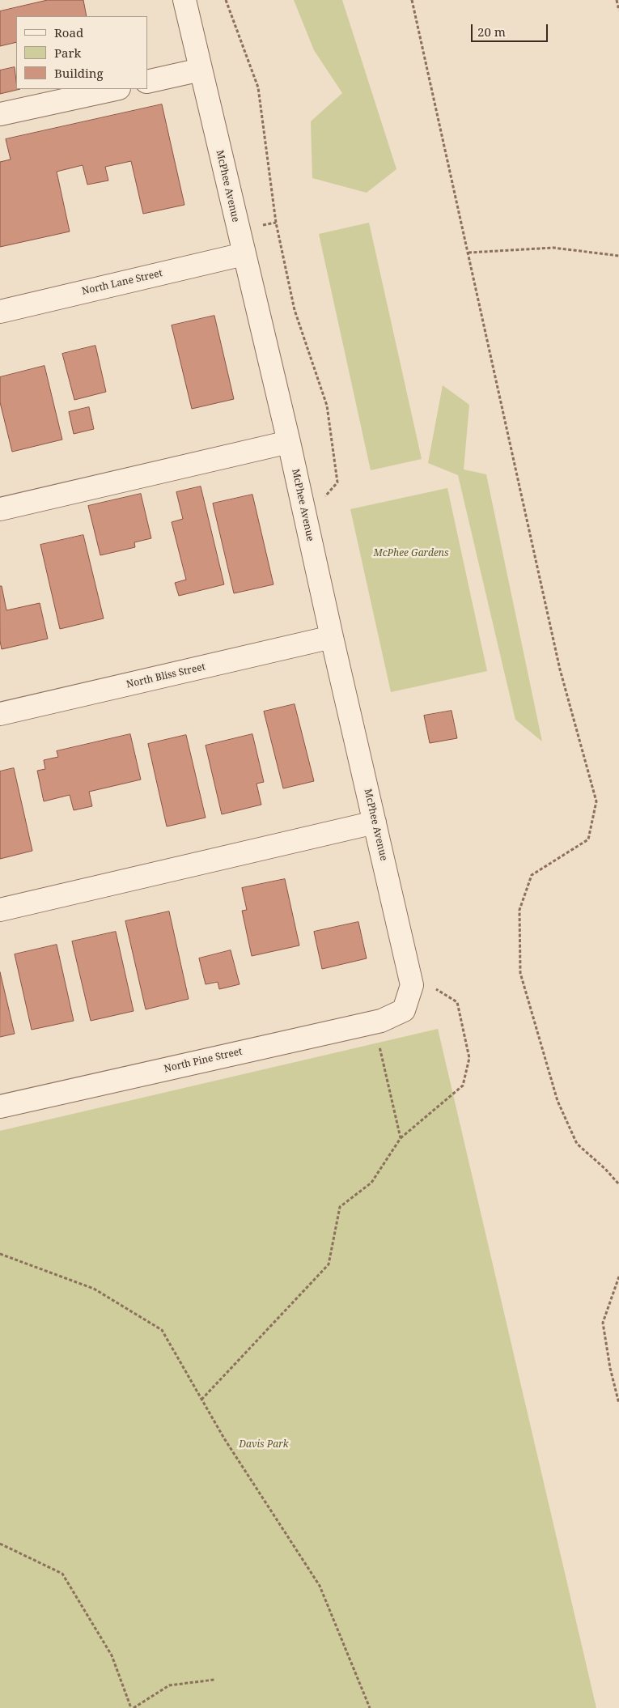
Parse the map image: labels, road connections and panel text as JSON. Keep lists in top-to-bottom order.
{
  "streets": {
    "street": [
      "McPhee Avenue",
      "North Lane Street",
      "North Bliss Street",
      "North Pine Street"
    ]
  },
  "crossings": [
    ["McPhee Avenue", "North Lane Street"],
    ["McPhee Avenue", "North Bliss Street"],
    ["McPhee Avenue", "North Pine Street"]
  ],
  "parks": ["McPhee Gardens", "Davis Park"],
  "legend": ["Road", "Park", "Building"],
  "scale_bar": "20 m"
}
